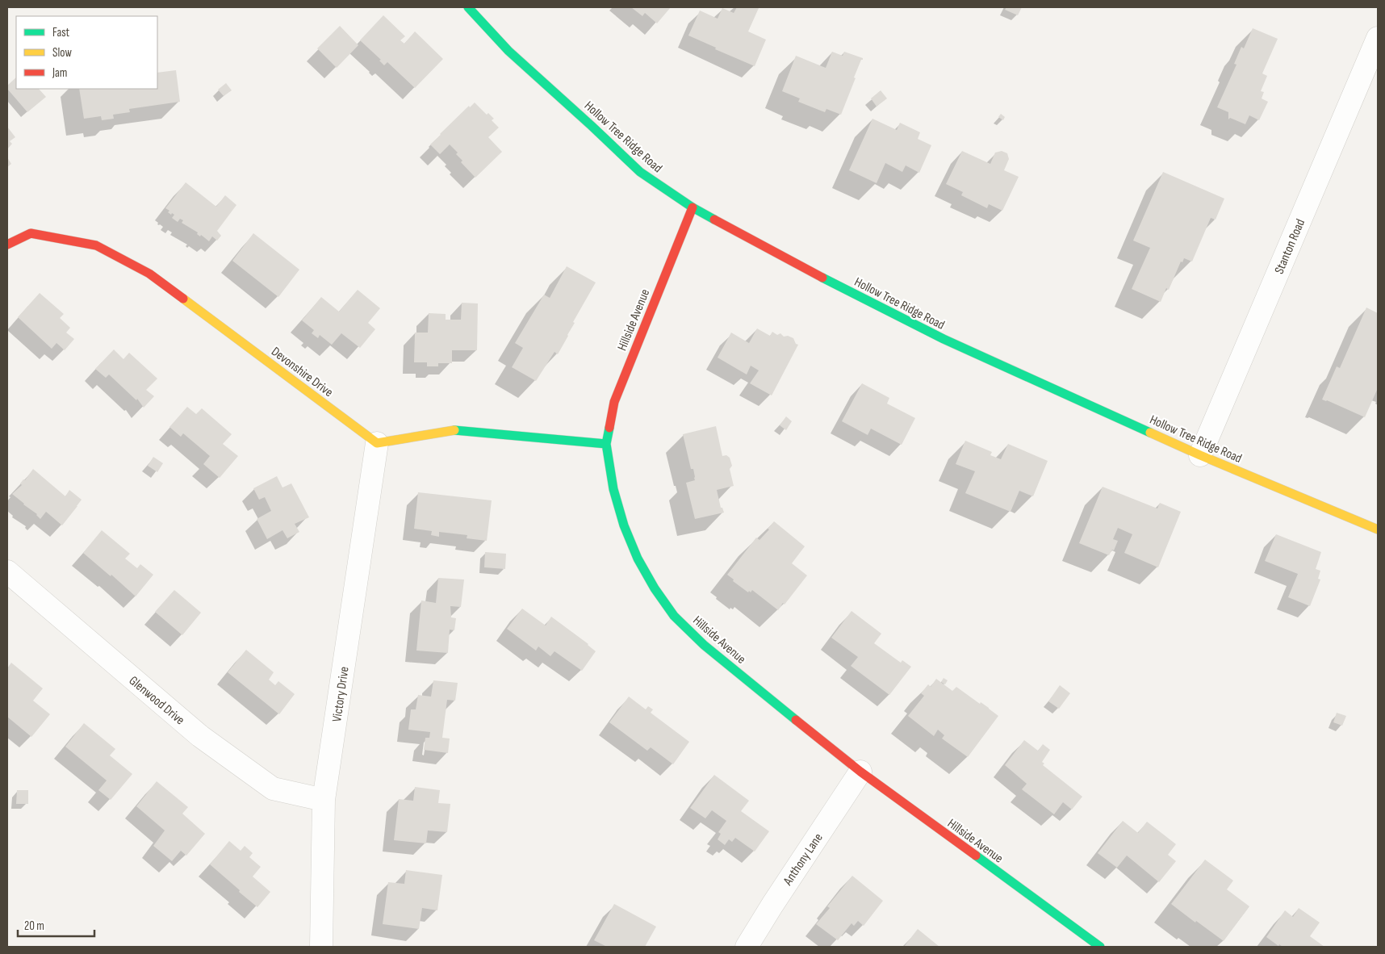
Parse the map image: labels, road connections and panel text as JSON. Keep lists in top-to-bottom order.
{
  "streets": {
    "street": [
      "Hollow Tree Ridge Road",
      "Stanton Road",
      "Hillside Avenue",
      "Devonshire Drive",
      "Victory Drive",
      "Glenwood Drive",
      "Anthony Lane"
    ]
  },
  "crossings": [
    ["Hollow Tree Ridge Road", "Stanton Road"],
    ["Hollow Tree Ridge Road", "Hillside Avenue"],
    ["Hillside Avenue", "Anthony Lane"],
    ["Devonshire Drive", "Victory Drive"],
    ["Victory Drive", "Glenwood Drive"]
  ],
  "legend": ["Fast", "Slow", "Jam"],
  "scale_bar": "20 m"
}
